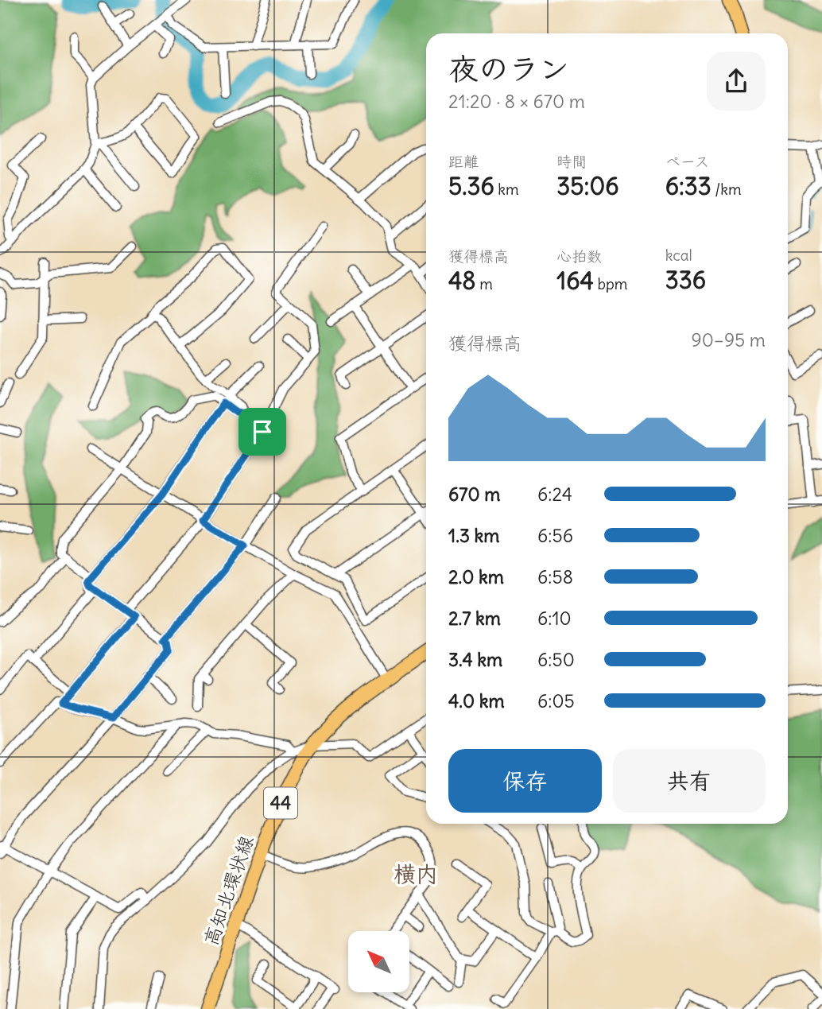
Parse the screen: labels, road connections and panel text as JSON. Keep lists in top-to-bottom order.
{
  "streets": {
    "main road": ["44", "高知北環状線"]
  },
  "districts": ["横内"],
  "north": "top left",
  "page": {
    "heading": ["夜のラン", "21:20 · 8 × 670 m"],
    "stats": [
      ["距離", "5.36 km"],
      ["時間", "35:06"],
      ["ペース", "6:33 /km"],
      ["獲得標高", "48 m"],
      ["心拍数", "164 bpm"],
      ["kcal", "336"]
    ],
    "chart": ["獲得標高", "90–95 m"],
    "list": [
      {
        "name": "670 m",
        "note": "6:24"
      },
      {
        "name": "1.3 km",
        "note": "6:56"
      },
      {
        "name": "2.0 km",
        "note": "6:58"
      },
      {
        "name": "2.7 km",
        "note": "6:10"
      },
      {
        "name": "3.4 km",
        "note": "6:50"
      },
      {
        "name": "4.0 km",
        "note": "6:05"
      }
    ],
    "buttons": ["保存", "共有"]
  }
}
